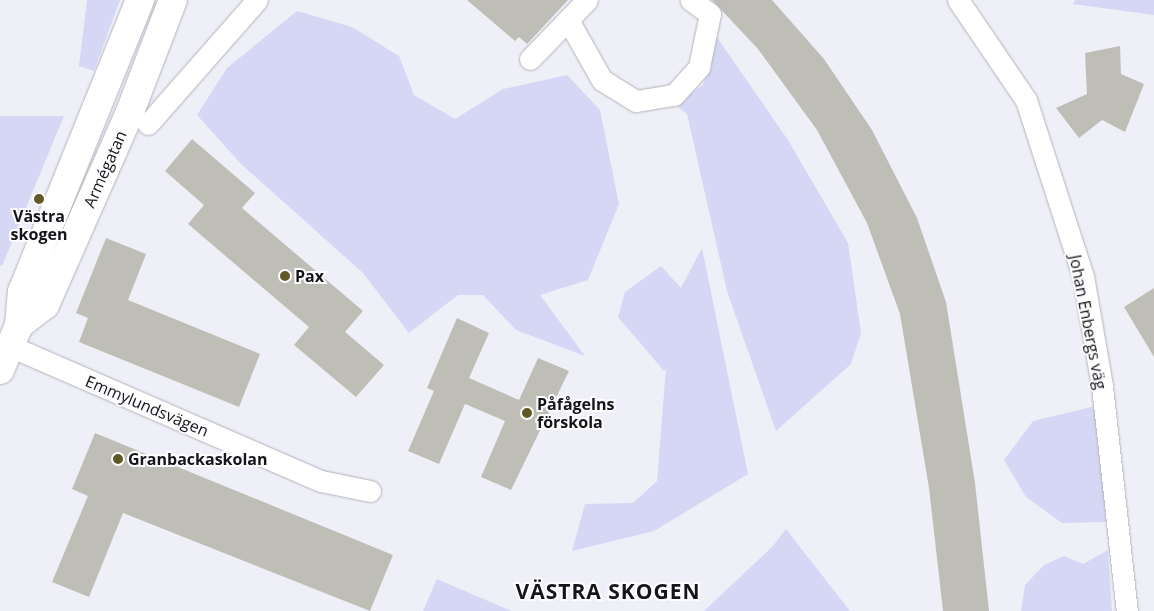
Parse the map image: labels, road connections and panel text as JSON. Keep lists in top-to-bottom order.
{
  "streets": {
    "street": ["Armégatan", "Johan Enbergs väg", "Emmylundsvägen"]
  },
  "crossings": [
    ["Armégatan", "Emmylundsvägen"]
  ],
  "districts": ["VÄSTRA SKOGEN"],
  "places": [
    "Västra skogen",
    "Pax",
    "Påfågelns förskola",
    "Granbackaskolan"
  ]
}
